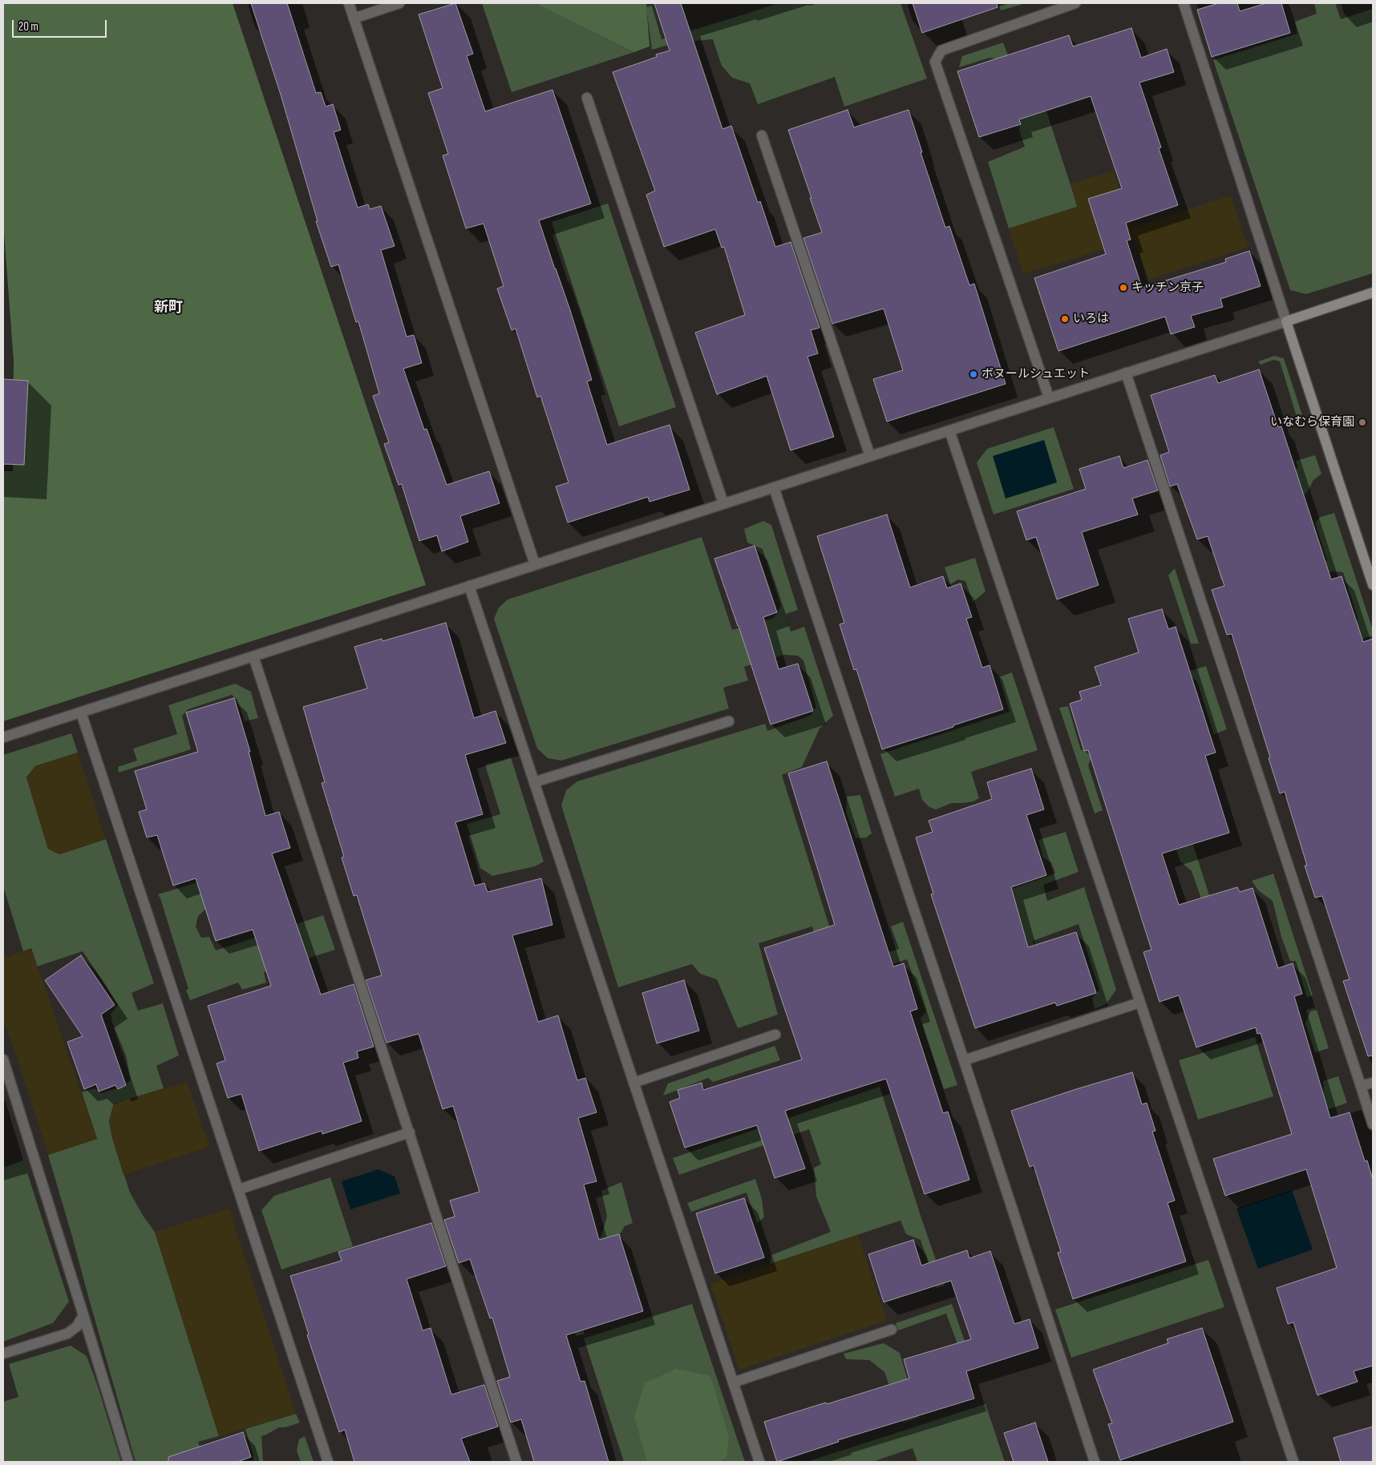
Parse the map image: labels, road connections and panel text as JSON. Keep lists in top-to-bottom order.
{
  "districts": ["新町"],
  "places": [
    "キッチン京子",
    "いろは",
    "ボヌールシュエット",
    "いなむら保育園"
  ],
  "scale_bar": "20 m"
}
